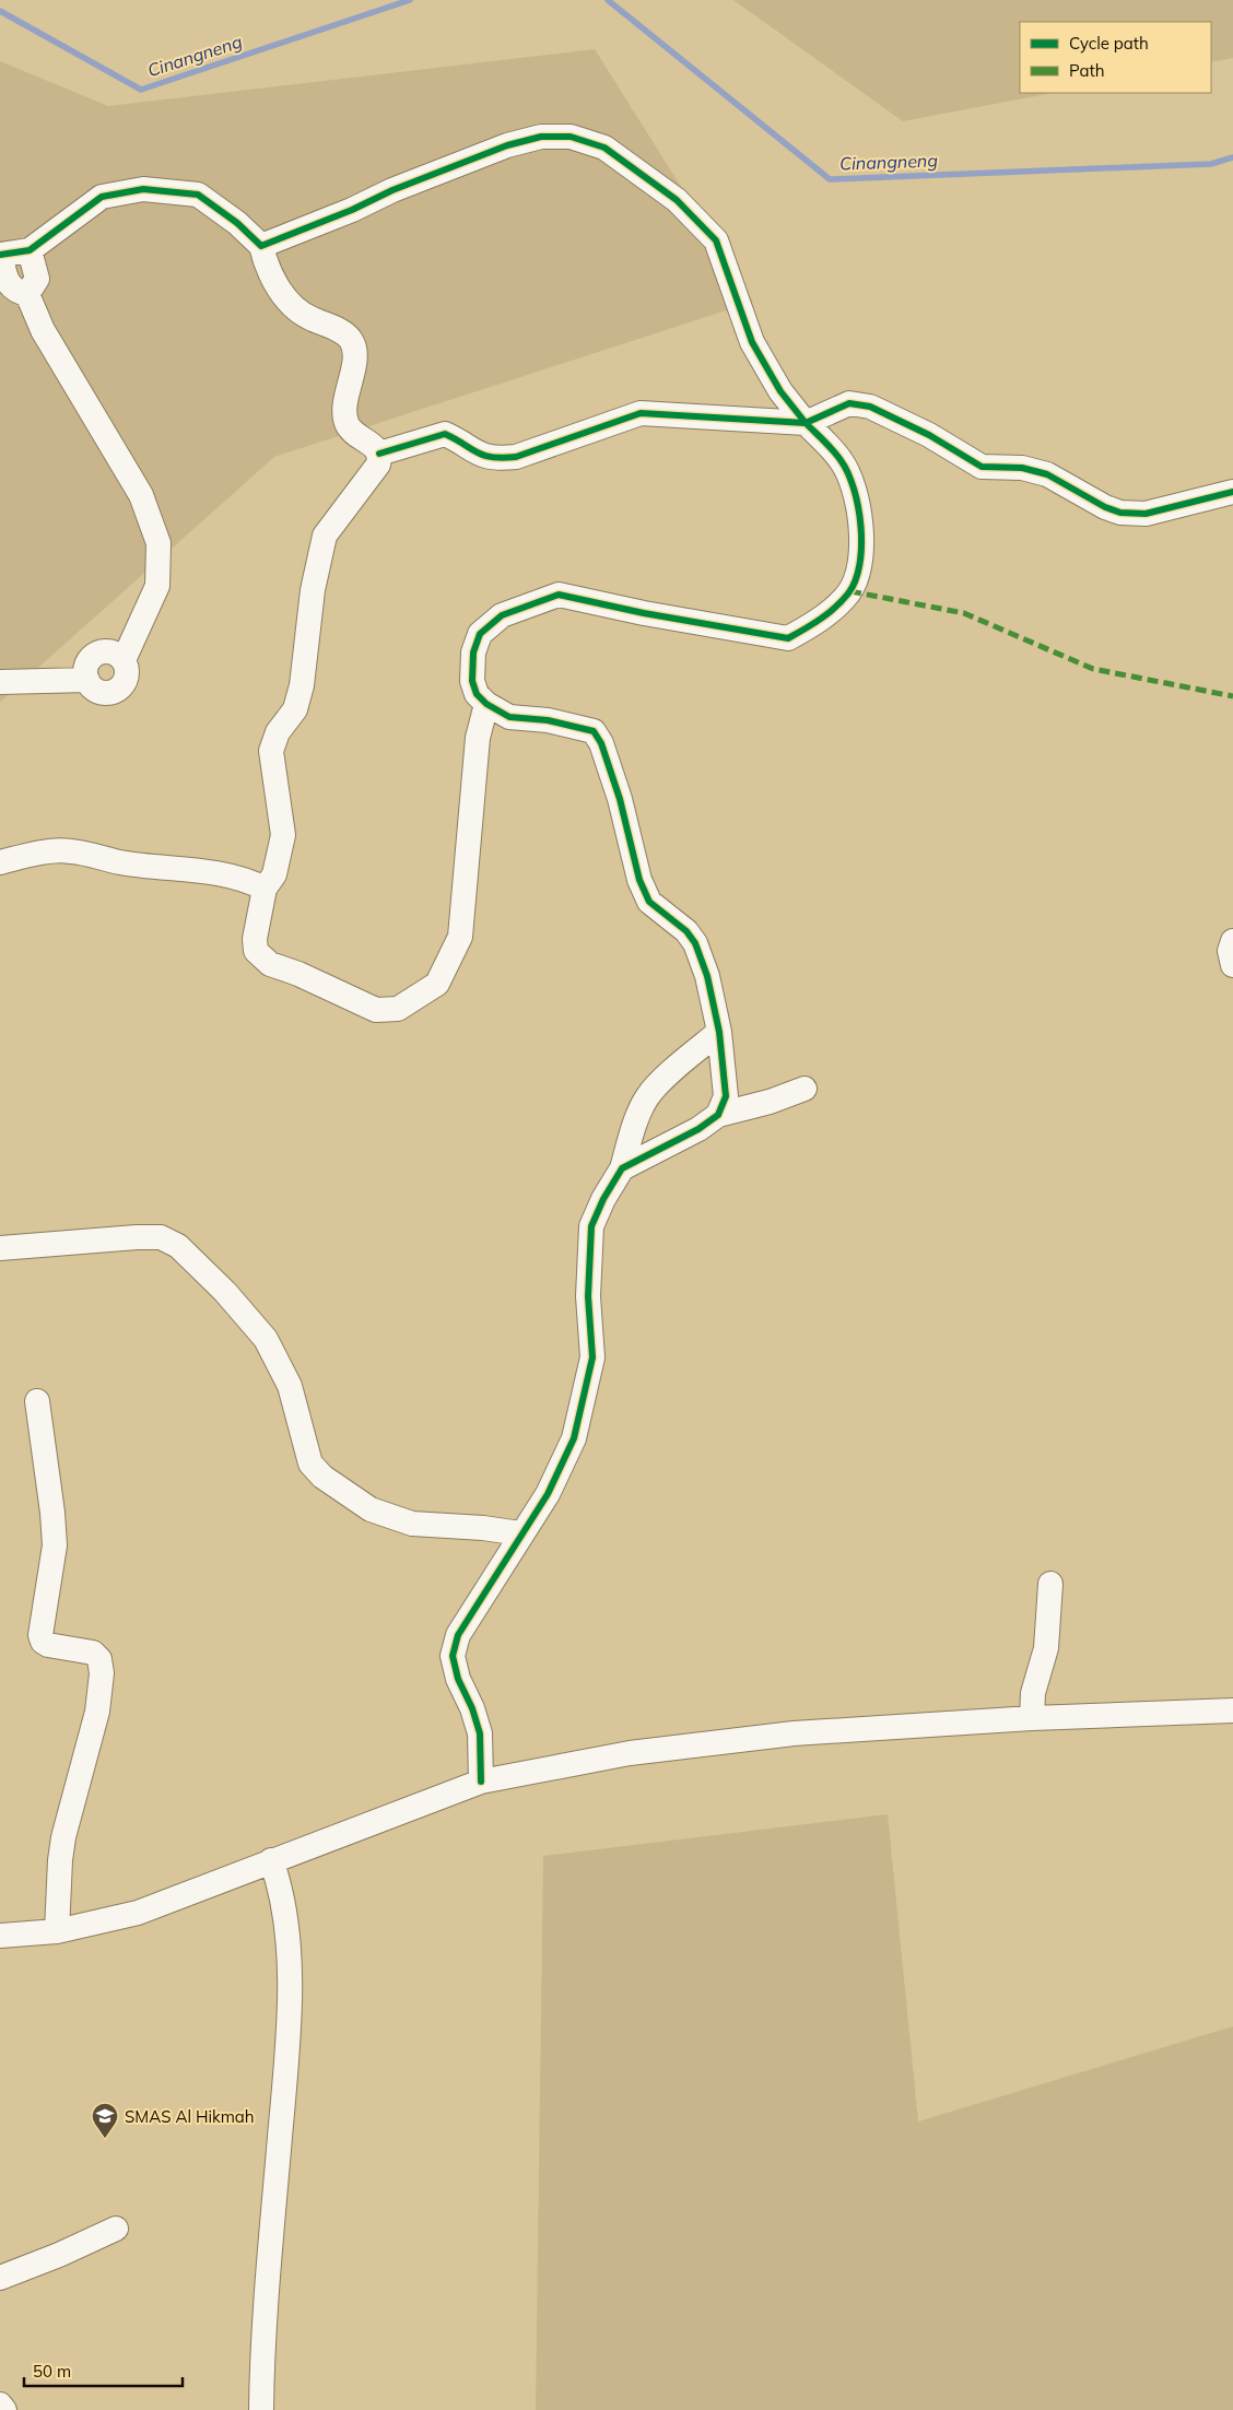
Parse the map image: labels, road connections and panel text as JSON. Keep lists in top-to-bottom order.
{
  "water": ["Cinangneng"],
  "places": {
    "school or university": ["SMAS Al Hikmah"]
  },
  "legend": ["Cycle path", "Path"],
  "scale_bar": "50 m"
}
